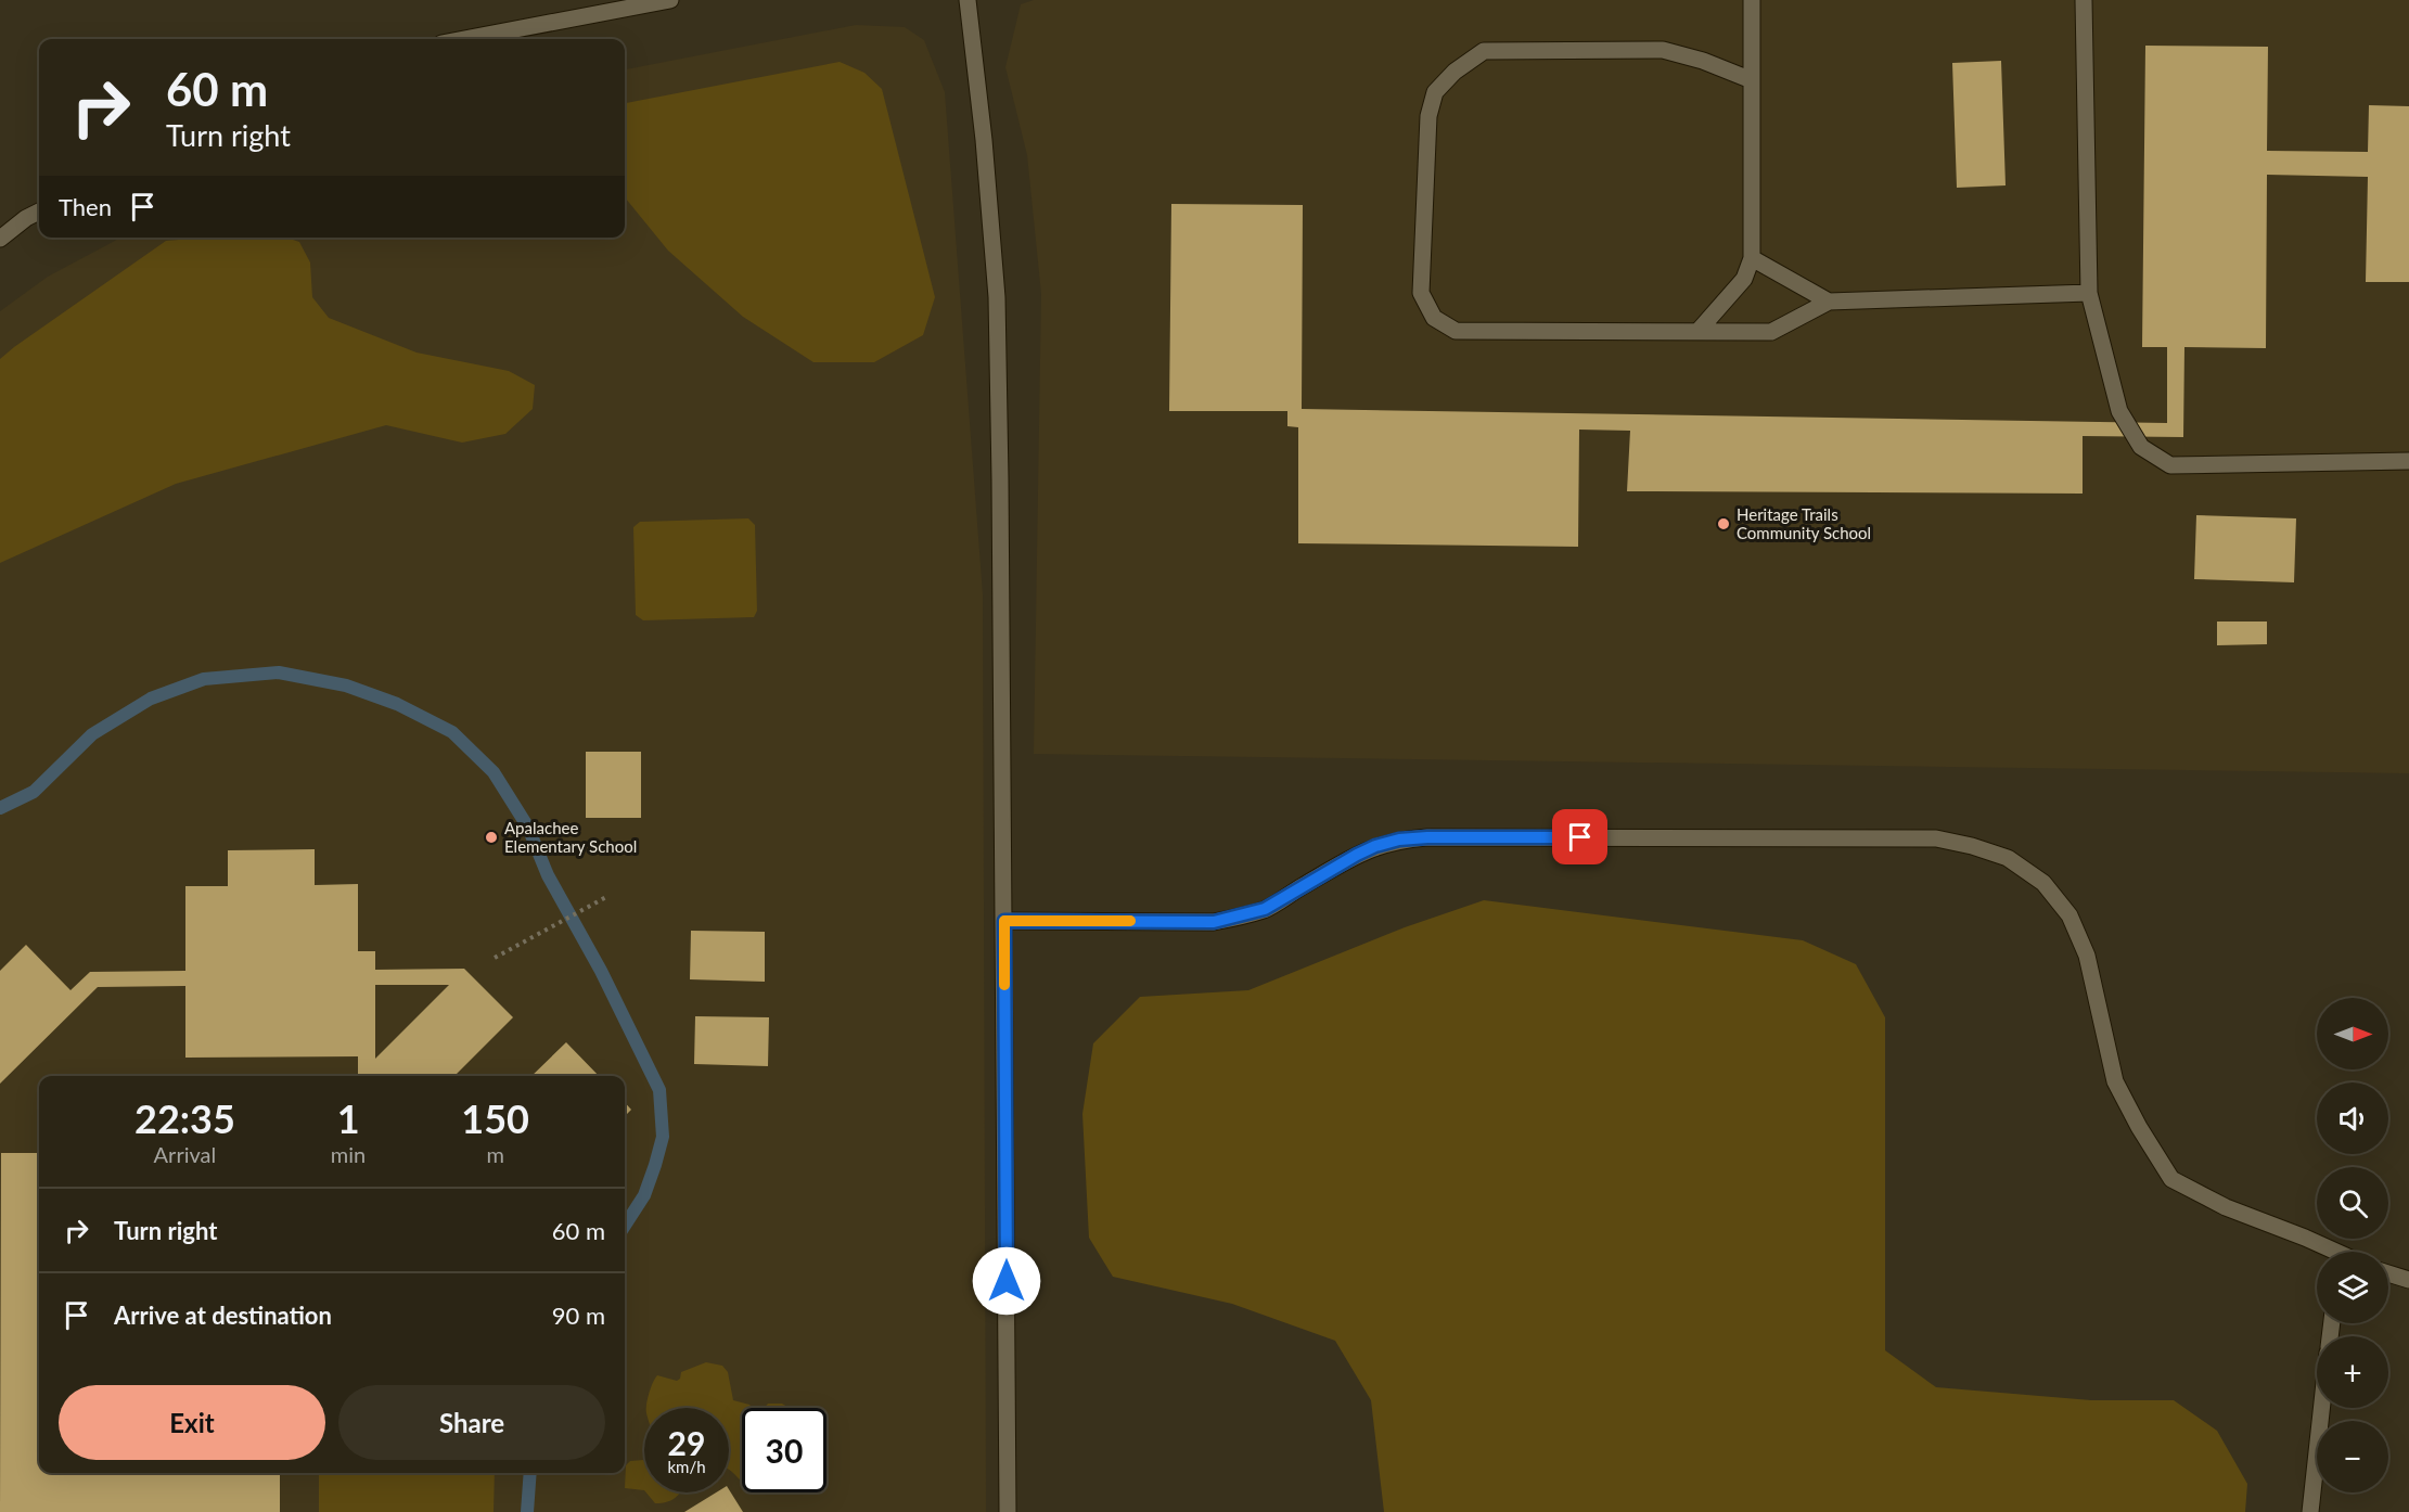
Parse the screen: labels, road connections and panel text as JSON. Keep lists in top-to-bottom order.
{
  "places": ["Heritage Trails Community School", "Apalachee Elementary School"],
  "north": "right",
  "page": {
    "turn": ["60 m", "Turn right"],
    "then": "Then",
    "map_buttons": ["+", "−"],
    "eta": [
      "22:35",
      "Arrival",
      "1",
      "min",
      "150",
      "m"
    ],
    "list": [
      {
        "name": "Turn right",
        "value": "60 m"
      },
      {
        "name": "Arrive at destination",
        "value": "90 m"
      }
    ],
    "buttons": ["Exit", "Share"],
    "speed": "29 km/h",
    "limit": "30"
  }
}
